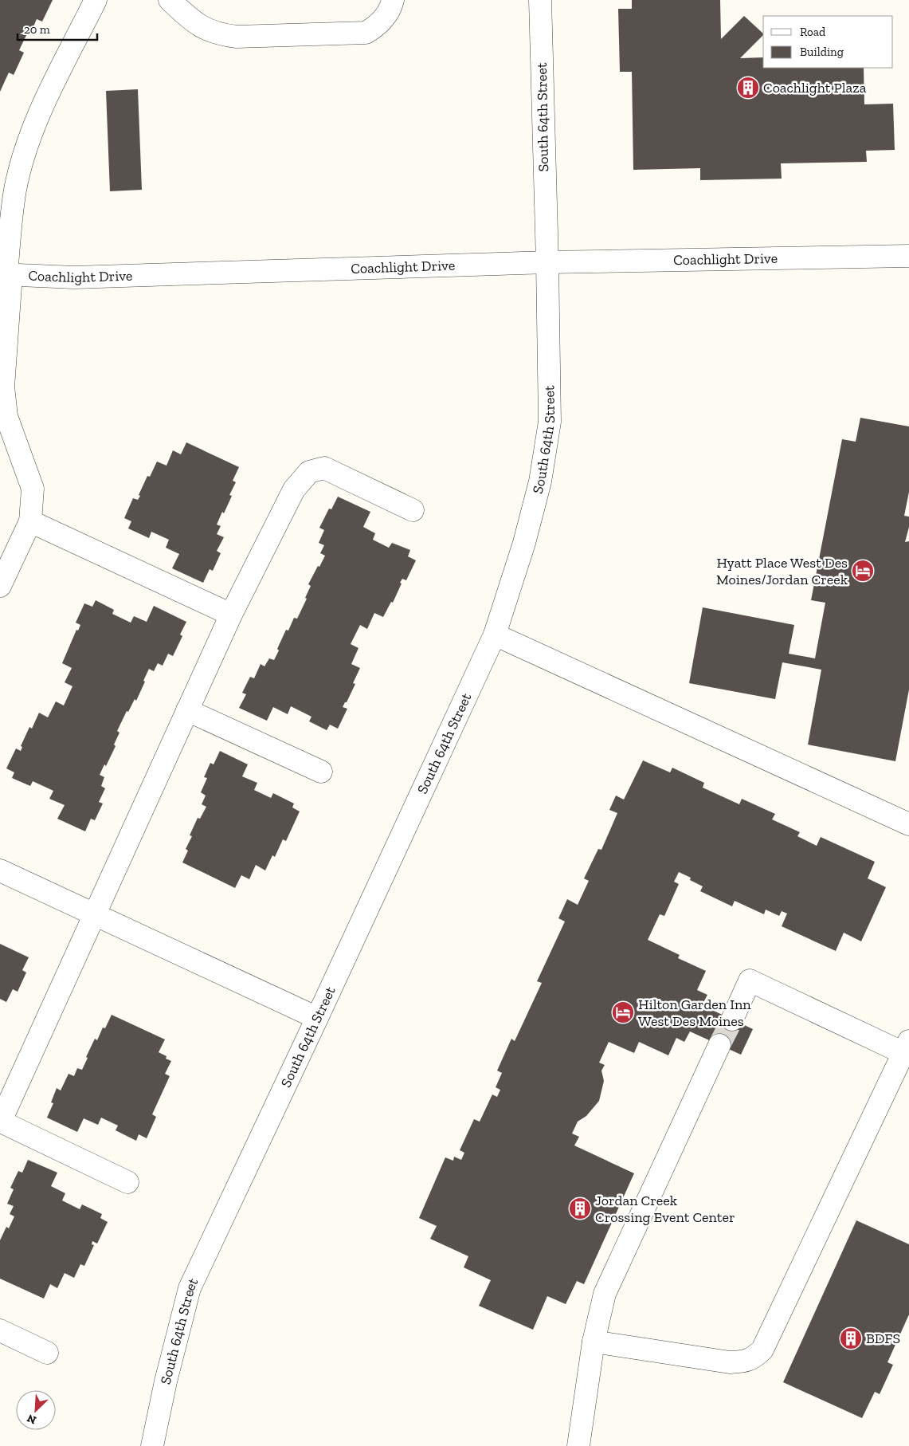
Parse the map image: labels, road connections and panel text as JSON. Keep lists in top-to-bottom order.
{
  "streets": {
    "street": ["South 64th Street", "Coachlight Drive"]
  },
  "crossings": [
    ["South 64th Street", "Coachlight Drive"]
  ],
  "places": {
    "building": ["Coachlight Plaza", "Jordan Creek Crossing Event Center", "BDFS"],
    "hotel": ["Hyatt Place West Des Moines/Jordan Creek", "Hilton Garden Inn West Des Moines"]
  },
  "legend": ["Road", "Building"],
  "scale_bar": "20 m",
  "north": "bottom left"
}
